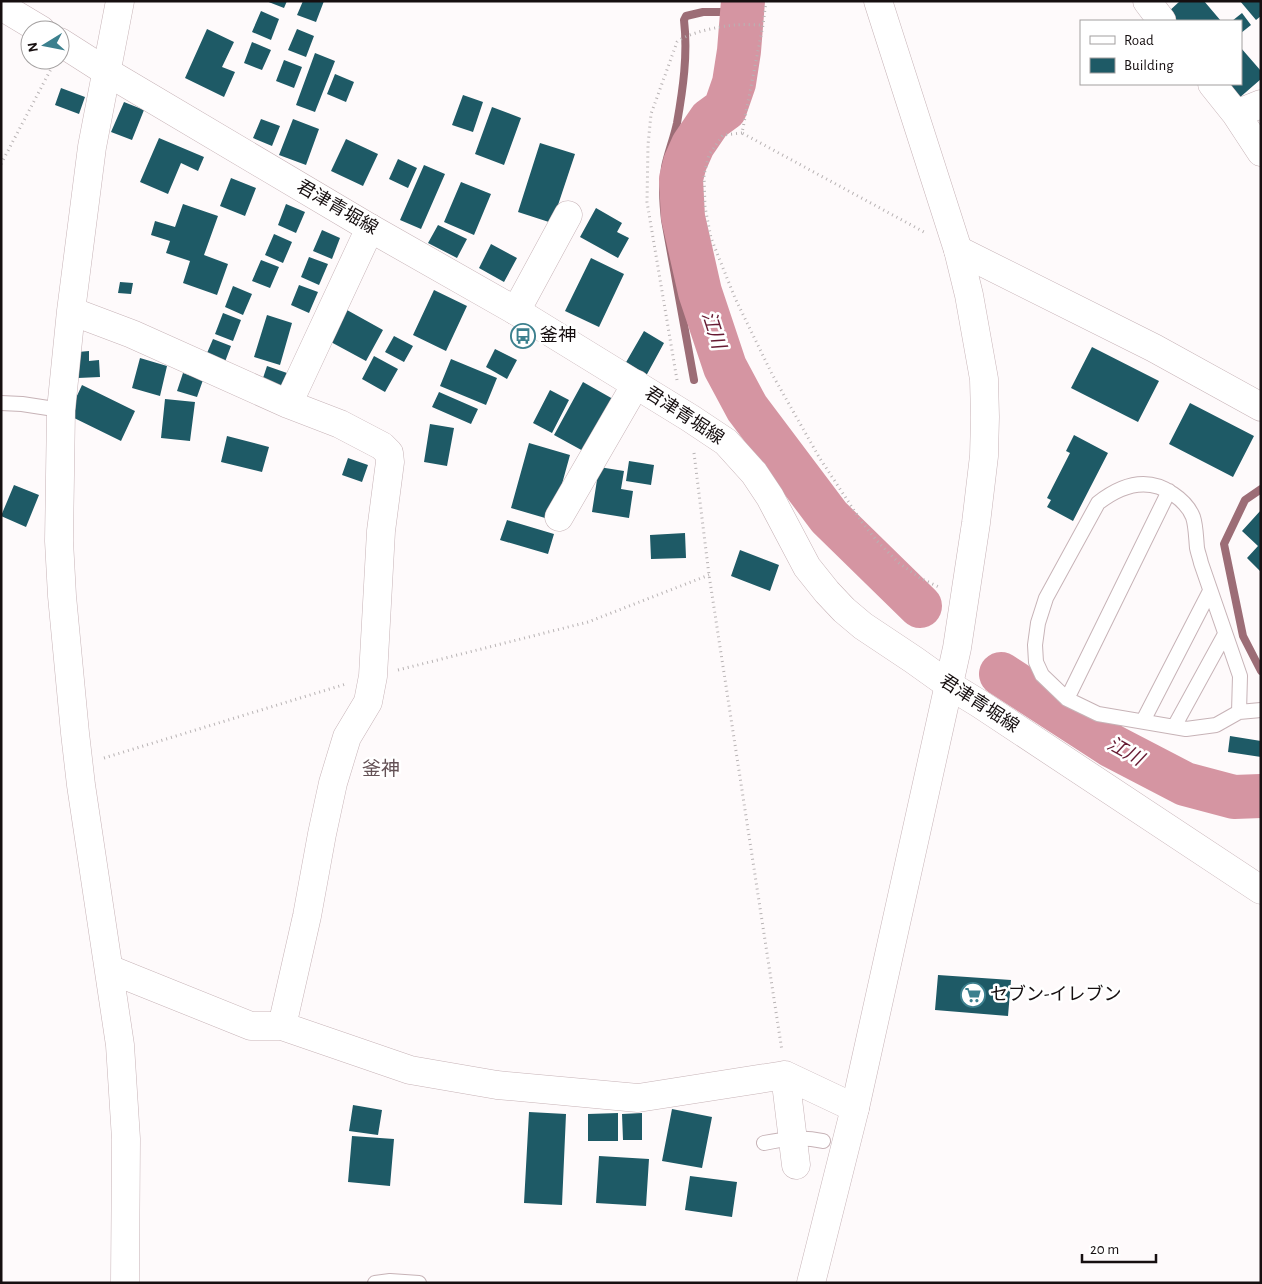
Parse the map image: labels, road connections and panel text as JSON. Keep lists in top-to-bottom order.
{
  "streets": {
    "street": ["君津青堀線"]
  },
  "districts": ["釜神"],
  "water": ["江川"],
  "places": {
    "bus stop": ["釜神"],
    "supermarket": ["セブン-イレブン"]
  },
  "legend": ["Road", "Building"],
  "scale_bar": "20 m",
  "north": "left"
}
